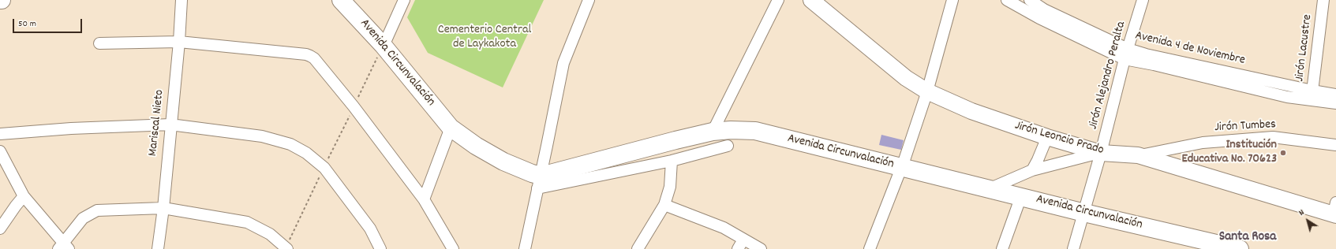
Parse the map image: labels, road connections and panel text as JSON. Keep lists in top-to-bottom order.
{
  "streets": {
    "highway": ["Avenida Circunvalación"],
    "street": [
      "Jirón Lacustre",
      "Avenida 4 de Noviembre",
      "Jirón Alejandro Peralta",
      "Mariscal Nieto",
      "Jirón Tumbes",
      "Jirón Leoncio Prado"
    ]
  },
  "crossings": [
    ["Jirón Lacustre", "Avenida 4 de Noviembre"],
    ["Avenida 4 de Noviembre", "Jirón Alejandro Peralta"],
    ["Avenida Circunvalación", "Jirón Alejandro Peralta"],
    ["Jirón Alejandro Peralta", "Jirón Leoncio Prado"],
    ["Jirón Tumbes", "Jirón Leoncio Prado"]
  ],
  "districts": ["Santa Rosa"],
  "parks": ["Cementerio Central de Laykakota"],
  "places": ["Institución Educativa No. 70623"],
  "scale_bar": "50 m",
  "north": "top left"
}
